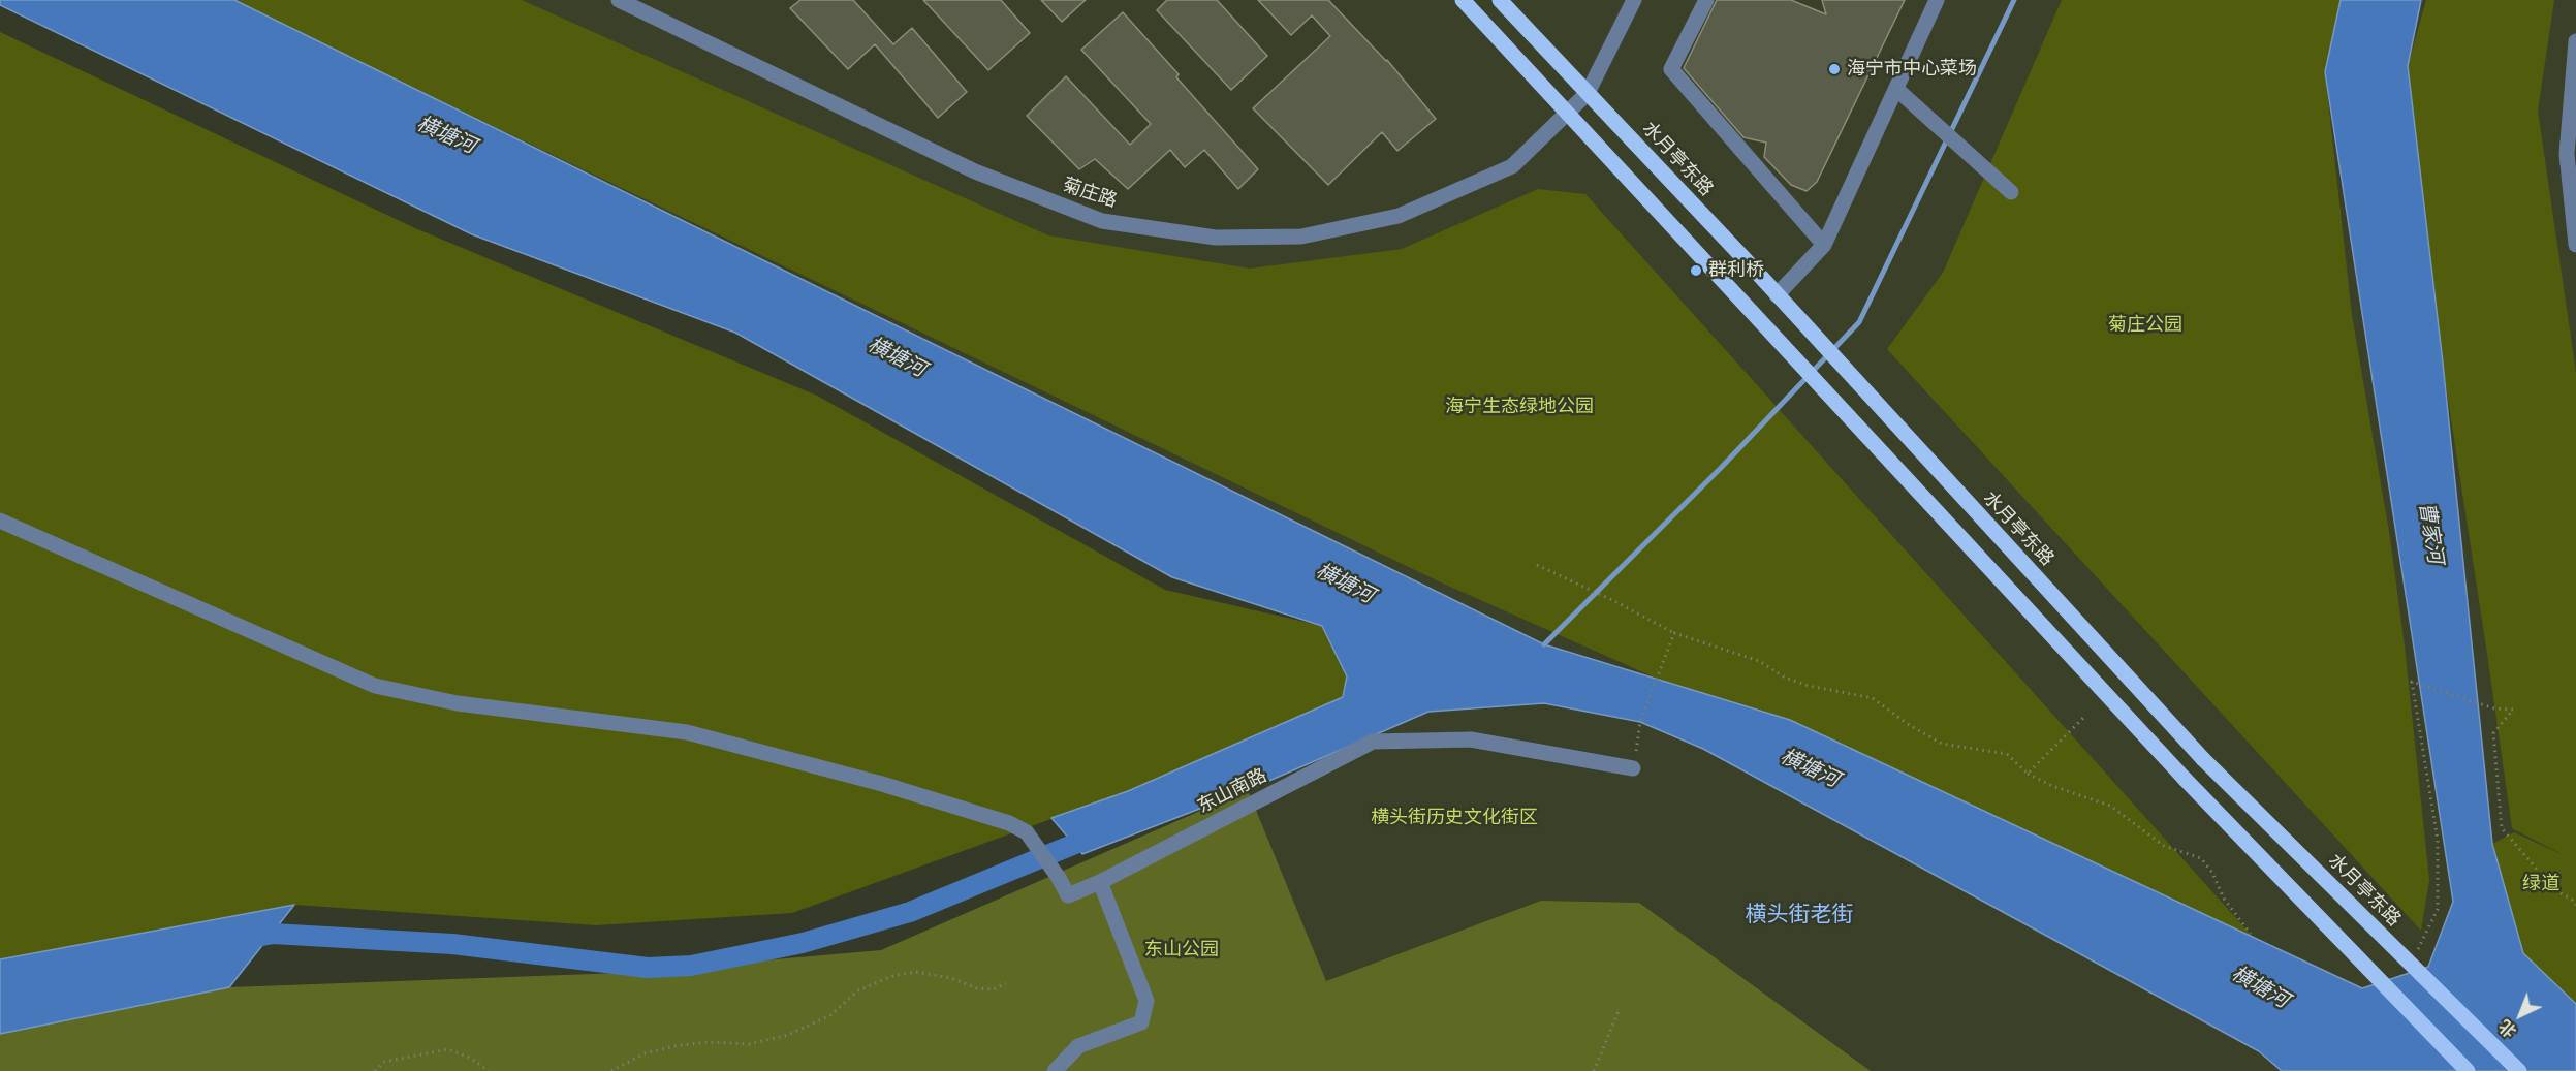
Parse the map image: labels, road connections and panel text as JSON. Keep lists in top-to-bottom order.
{
  "streets": {
    "main road": ["水月亭东路"],
    "street": ["菊庄路", "东山南路"]
  },
  "crossings": [
    ["水月亭东路", "菊庄路"]
  ],
  "districts": ["横头街老街"],
  "water": ["横塘河", "曹家河"],
  "parks": [
    "菊庄公园",
    "海宁生态绿地公园",
    "横头街历史文化街区",
    "绿道",
    "东山公园"
  ],
  "places": ["海宁市中心菜场", "群利桥"],
  "north": "bottom left"
}
